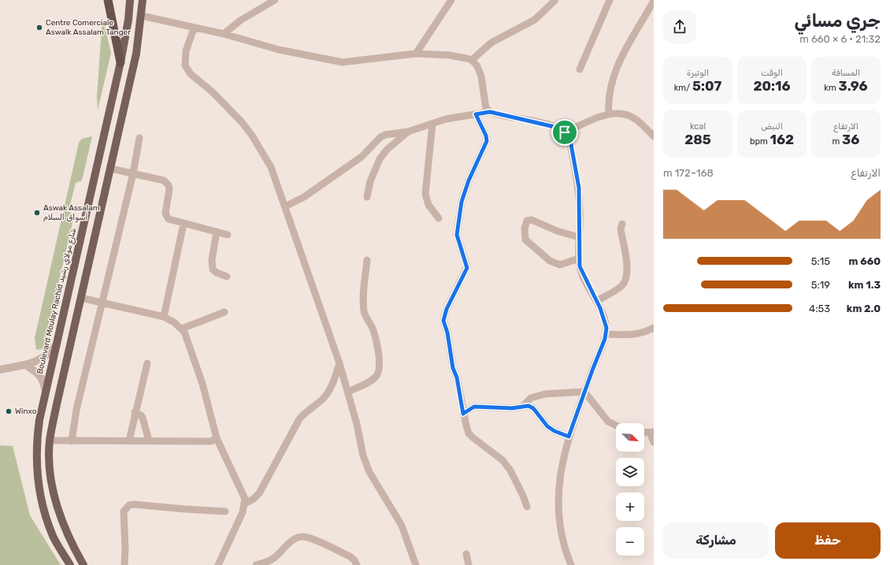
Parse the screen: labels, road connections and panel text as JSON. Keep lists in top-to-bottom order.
{
  "streets": {
    "main road": ["Boulevard Moulay Rachid شارع مولاي رشيد"]
  },
  "places": ["Centre Comerciale Aswalk Assalam Tanger", "Aswak Assalam أسواق السلام", "Winxo"],
  "north": "bottom right",
  "page": {
    "heading": ["جري مسائي", "21:32 · 6 × 660 m"],
    "stats": [
      ["المسافة", "3.96 km"],
      ["الوقت", "20:16"],
      ["الوتيرة", "5:07 /km"],
      ["الارتفاع", "36 m"],
      ["النبض", "162 bpm"],
      ["kcal", "285"]
    ],
    "chart": ["الارتفاع", "168–172 m"],
    "list": [
      {
        "name": "660 m",
        "note": "5:15"
      },
      {
        "name": "1.3 km",
        "note": "5:19"
      },
      {
        "name": "2.0 km",
        "note": "4:53"
      }
    ],
    "map_buttons": ["+", "−"],
    "buttons": ["حفظ", "مشاركة"]
  }
}
